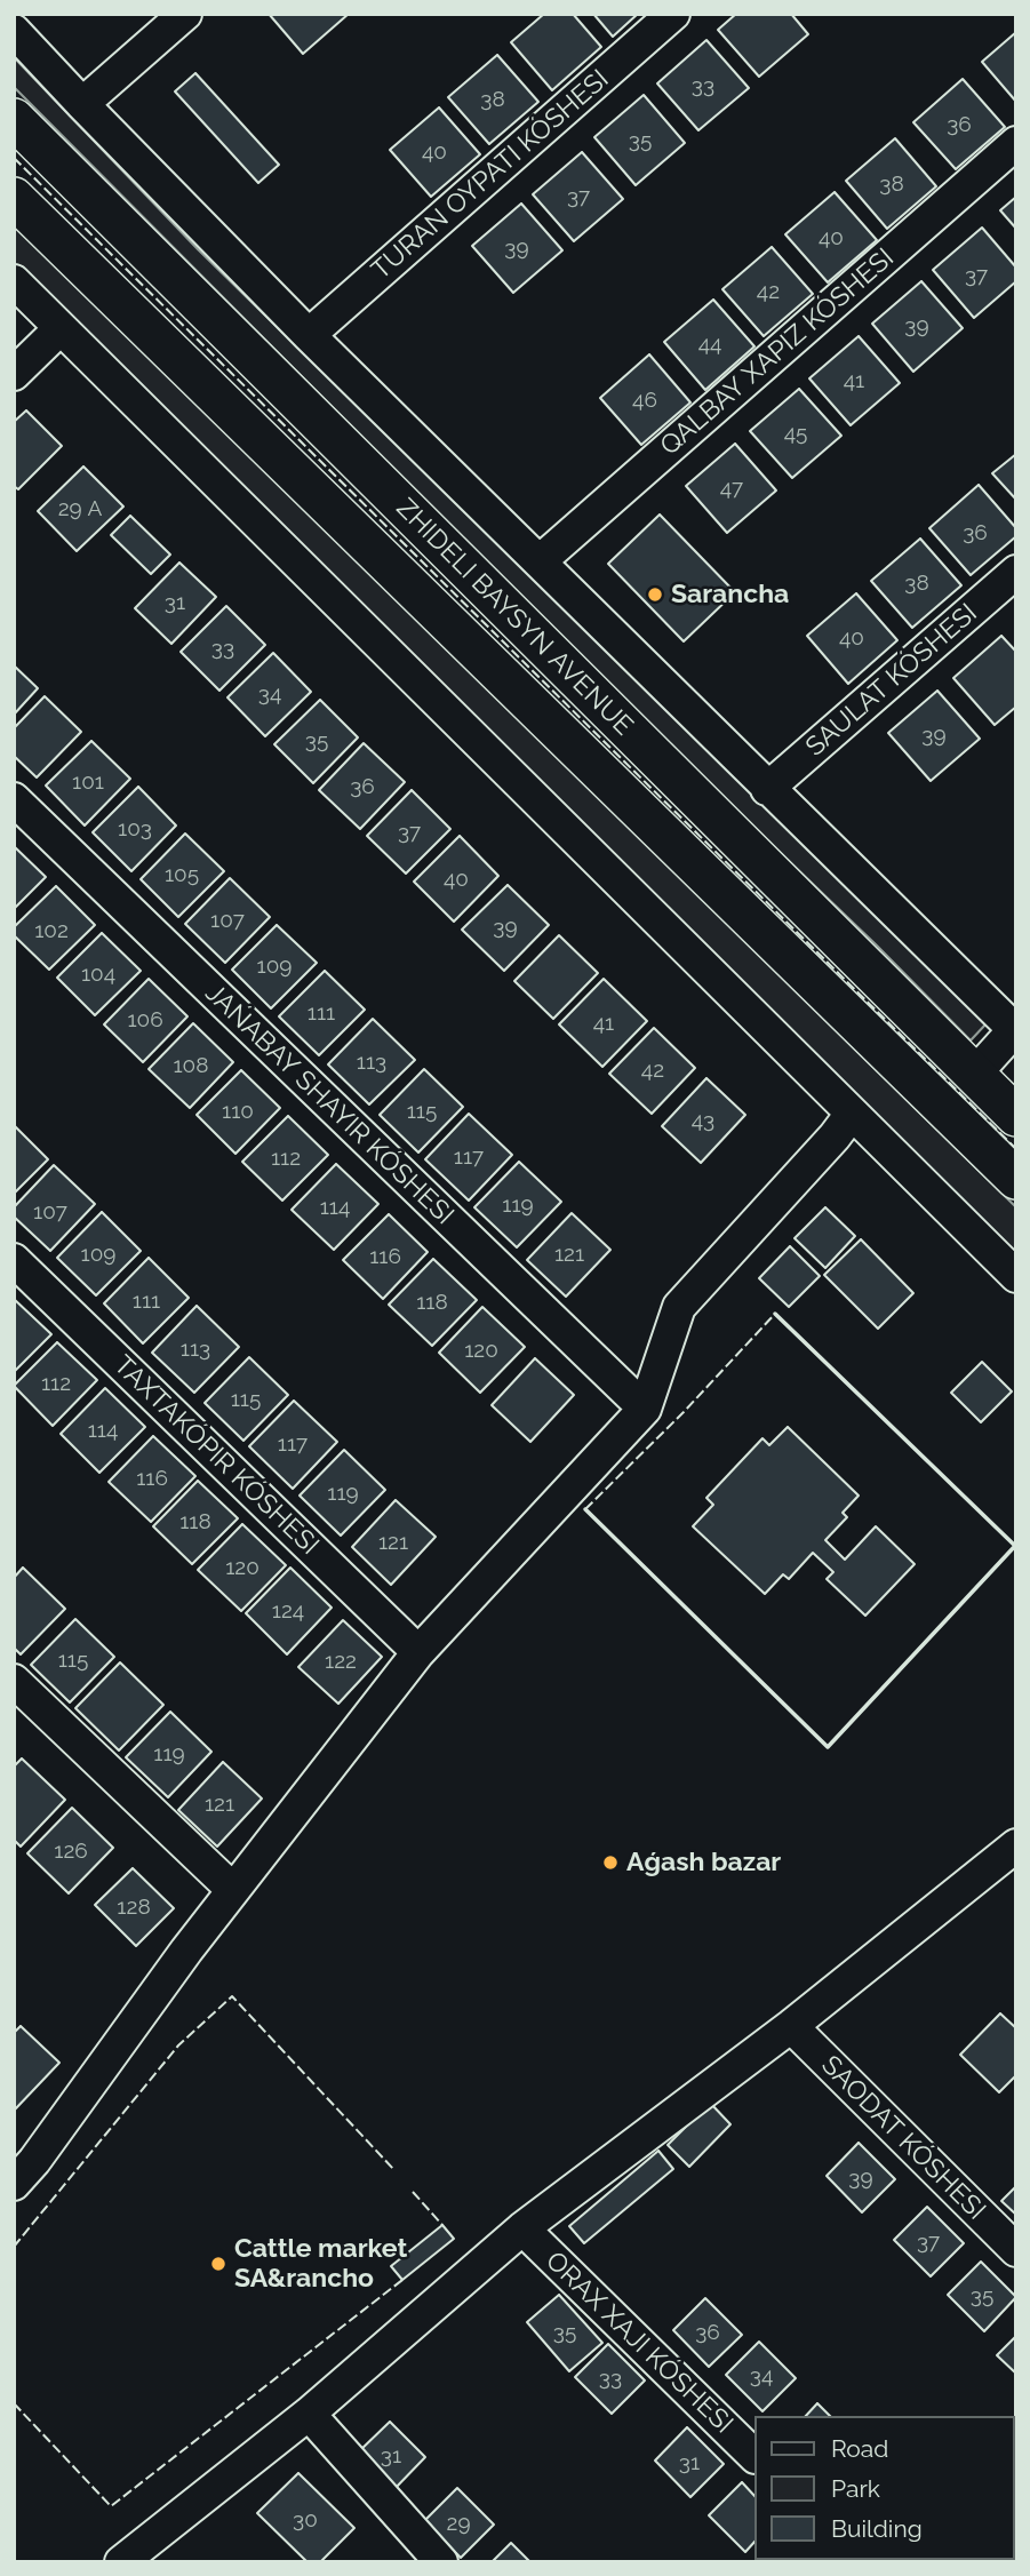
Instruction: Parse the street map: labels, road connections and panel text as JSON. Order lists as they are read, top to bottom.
{
  "streets": {
    "main road": ["ZHIDELI BAYSYN AVENUE"],
    "street": ["SAULAT KÓSHESI", "TAXTAKÓPIR KÓSHESI", "SAODAT KÓSHESI"]
  },
  "places": ["Sarancha", "Aǵash bazar", "Cattle market SA&rancho"],
  "house_numbers": [
    "33",
    "38",
    "36",
    "35",
    "40",
    "38",
    "37",
    "40",
    "39",
    "37",
    "42",
    "39",
    "44",
    "41",
    "46",
    "45",
    "47",
    "29 А",
    "36",
    "38",
    "31",
    "40",
    "33",
    "34",
    "39",
    "35",
    "101",
    "36",
    "103",
    "37",
    "105",
    "40",
    "107",
    "39",
    "102",
    "109",
    "104",
    "111",
    "106",
    "41",
    "113",
    "108",
    "42",
    "110",
    "115",
    "43",
    "117",
    "112",
    "119",
    "114",
    "107",
    "109",
    "121",
    "116",
    "111",
    "118",
    "113",
    "120",
    "112",
    "115",
    "114",
    "117",
    "116",
    "119",
    "118",
    "121",
    "120",
    "124",
    "115",
    "122",
    "119",
    "121",
    "126",
    "128",
    "39",
    "37",
    "35",
    "35",
    "36",
    "34",
    "33",
    "31",
    "31",
    "30",
    "29"
  ],
  "legend": ["Road", "Park", "Building"]
}
